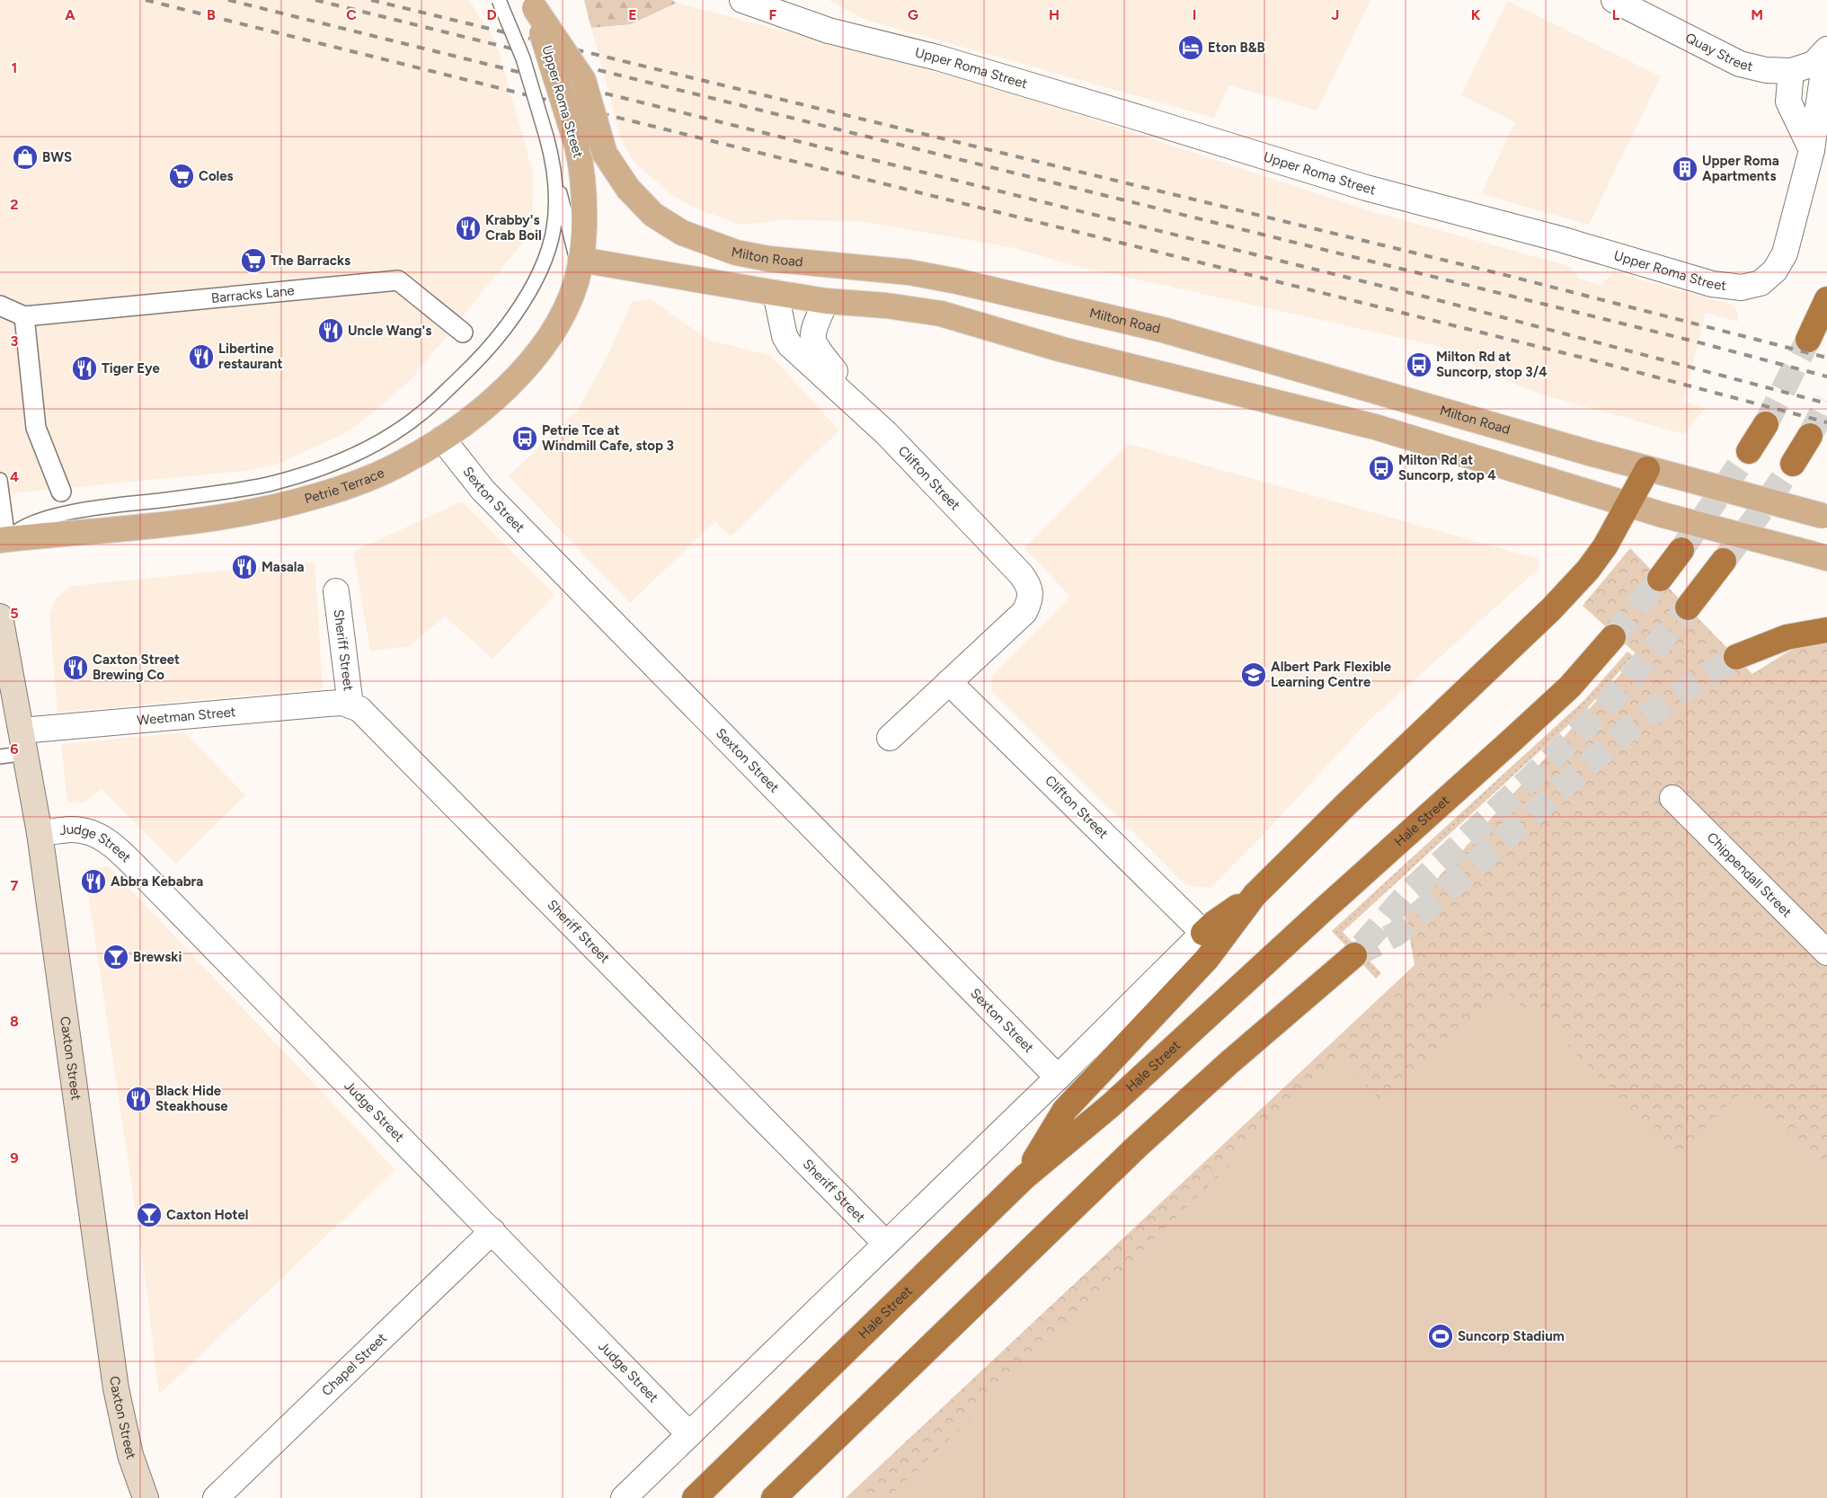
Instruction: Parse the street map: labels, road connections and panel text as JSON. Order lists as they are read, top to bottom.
{
  "streets": {
    "highway": ["Hale Street"],
    "main road": [
      "Upper Roma Street",
      "Milton Road",
      "Petrie Terrace",
      "Caxton Street"
    ],
    "street": [
      "Quay Street",
      "Barracks Lane",
      "Clifton Street",
      "Sexton Street",
      "Sheriff Street",
      "Weetman Street",
      "Judge Street",
      "Chippendall Street",
      "Chapel Street"
    ]
  },
  "crossings": [
    ["Upper Roma Street", "Milton Road"],
    ["Upper Roma Street", "Petrie Terrace"],
    ["Petrie Terrace", "Sexton Street"],
    ["Sheriff Street", "Weetman Street"],
    ["Weetman Street", "Caxton Street"],
    ["Judge Street", "Caxton Street"],
    ["Judge Street", "Chapel Street"]
  ],
  "places": {
    "hotel": ["Eton B&B"],
    "shop": ["BWS"],
    "building": ["Upper Roma Apartments"],
    "supermarket": ["Coles", "The Barracks"],
    "restaurant": [
      "Krabby's Crab Boil",
      "Uncle Wang's",
      "Libertine restaurant",
      "Tiger Eye",
      "Masala",
      "Caxton Street Brewing Co",
      "Abbra Kebabra",
      "Black Hide Steakhouse"
    ],
    "bus stop": ["Milton Rd at Suncorp, stop 3/4", "Petrie Tce at Windmill Cafe, stop 3", "Milton Rd at Suncorp, stop 4"],
    "school or university": ["Albert Park Flexible Learning Centre"],
    "bar": ["Brewski", "Caxton Hotel"],
    "sports": ["Suncorp Stadium"]
  },
  "grid": {
    "columns": [
      "A",
      "B",
      "C",
      "D",
      "E",
      "F",
      "G",
      "H",
      "I",
      "J",
      "K",
      "L",
      "M"
    ],
    "rows": [
      "1",
      "2",
      "3",
      "4",
      "5",
      "6",
      "7",
      "8",
      "9"
    ]
  }
}
